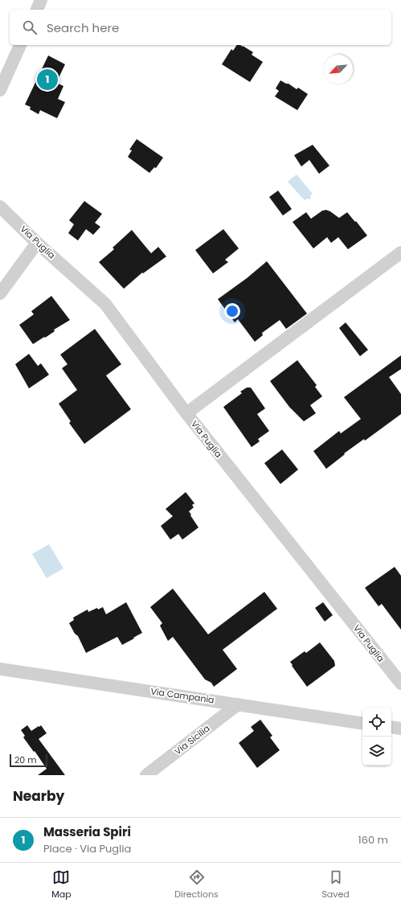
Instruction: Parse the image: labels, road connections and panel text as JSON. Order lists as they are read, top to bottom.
{
  "streets": {
    "street": ["Via Puglia", "Via Campania", "Via Sicilia"]
  },
  "crossings": [
    ["Via Campania", "Via Sicilia"]
  ],
  "scale_bar": "20 m",
  "north": "bottom left",
  "page": {
    "search": "Search here",
    "pins": "1",
    "scale": "20 m",
    "heading": "Nearby",
    "list": [
      {
        "mark": "1",
        "name": "Masseria Spiri",
        "note": "Place · Via Puglia",
        "value": "160 m"
      }
    ],
    "nav": ["Map", "Directions", "Saved"]
  }
}
